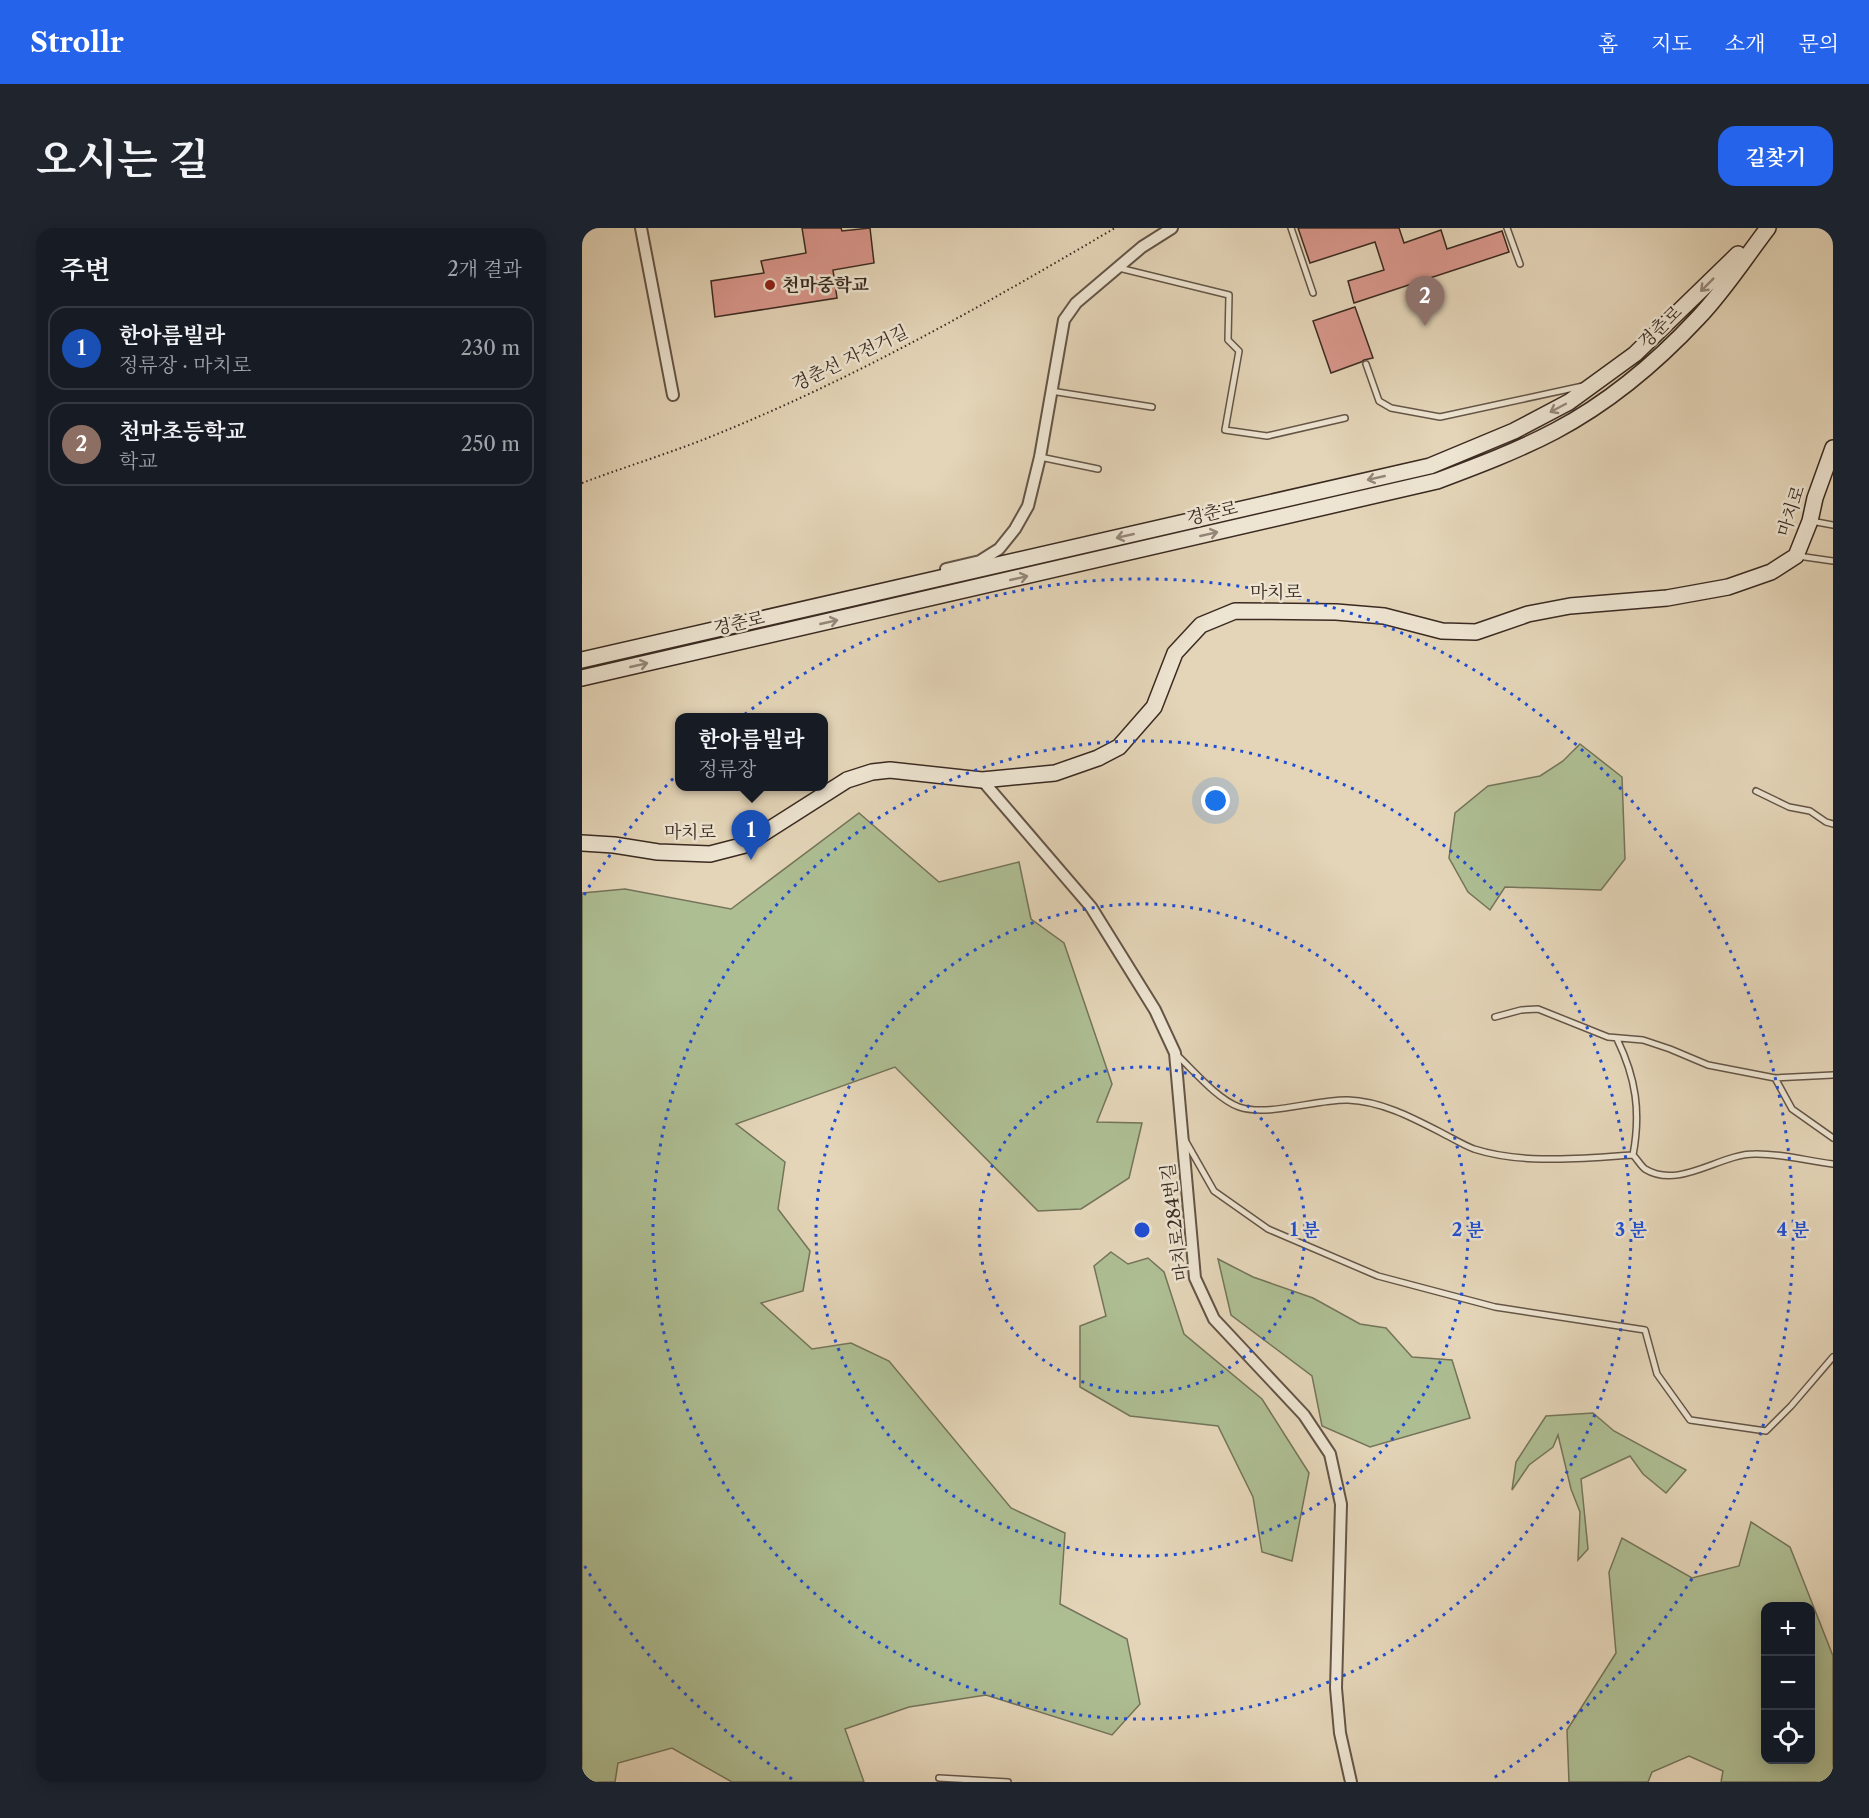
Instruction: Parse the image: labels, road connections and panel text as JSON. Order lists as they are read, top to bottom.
{
  "streets": {
    "street": ["경춘로", "마치로", "마치로284번길"],
    "path": ["경춘선 자전거길"]
  },
  "crossings": [
    ["마치로", "마치로284번길"]
  ],
  "places": ["천마중학교"],
  "page": {
    "header": "Strollr",
    "nav": [
      "홈",
      "지도",
      "소개",
      "문의"
    ],
    "title": "오시는 길",
    "buttons": "길찾기",
    "heading": ["주변", "2개 결과"],
    "pins": ["2", "1"],
    "list": [
      {
        "mark": "1",
        "name": "한아름빌라",
        "note": "정류장 · 마치로",
        "value": "230 m"
      },
      {
        "mark": "2",
        "name": "천마초등학교",
        "note": "학교",
        "value": "250 m"
      }
    ],
    "popup": ["한아름빌라", "정류장"],
    "map_buttons": ["+", "−"]
  },
  "rings": [
    "1 분",
    "2 분",
    "3 분",
    "4 분"
  ]
}
